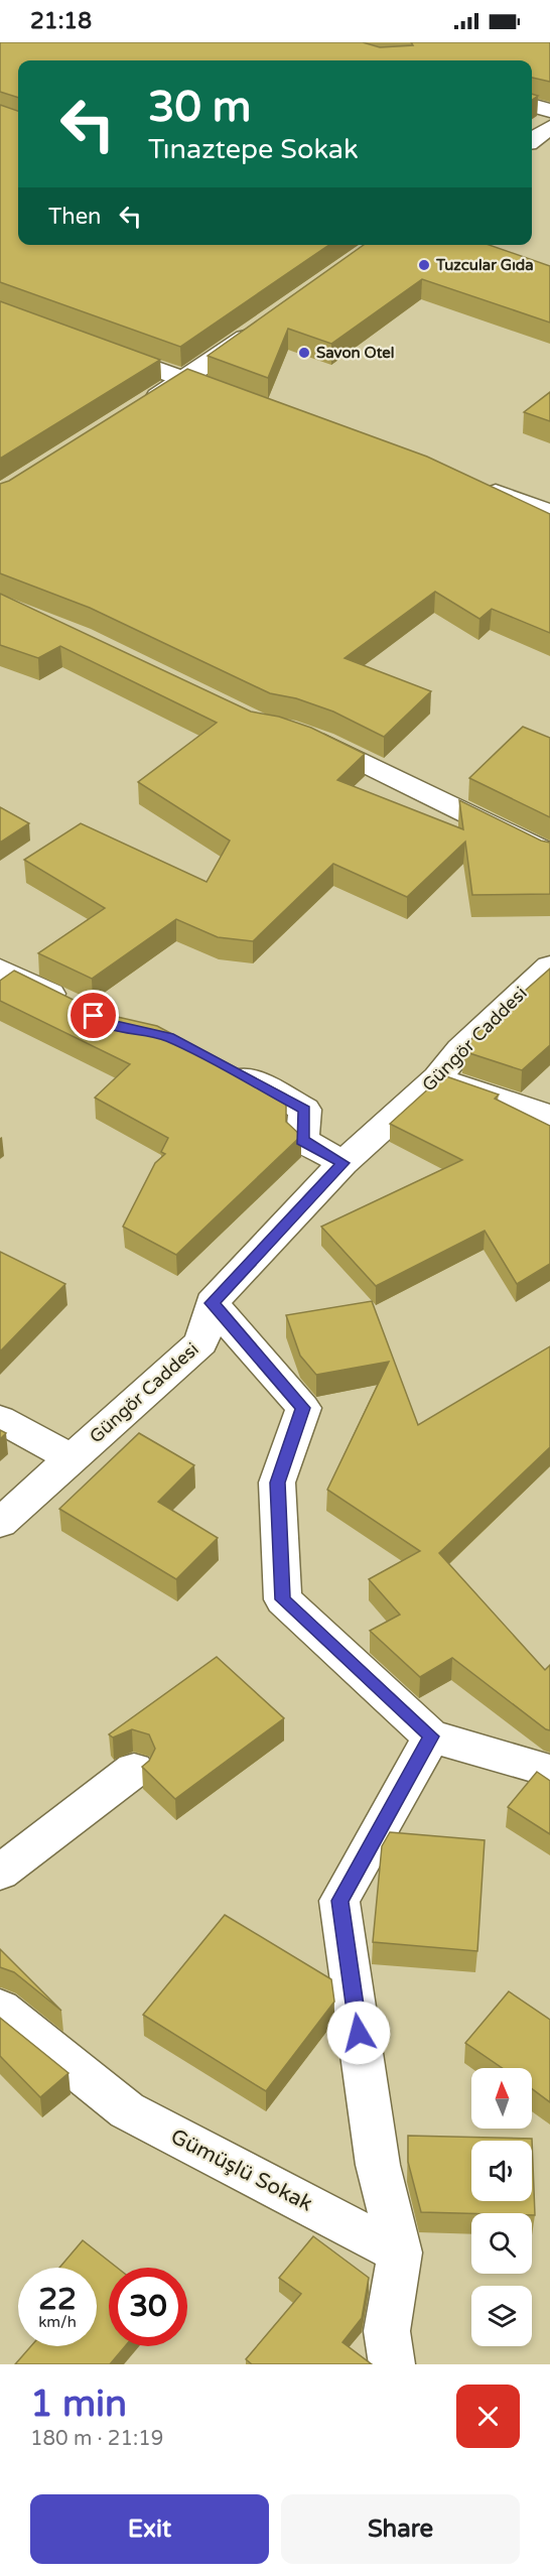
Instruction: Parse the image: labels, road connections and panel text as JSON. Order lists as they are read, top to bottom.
{
  "streets": {
    "street": ["Güngör Caddesi", "Gümüşlü Sokak"]
  },
  "places": ["Tuzcular Gıda", "Savon Otel"],
  "north": "top",
  "page": {
    "status": "21:18",
    "turn": ["30 m", "Tınaztepe Sokak"],
    "then": "Then",
    "speed": "22 km/h",
    "limit": "30",
    "heading": ["1 min", "180 m · 21:19"],
    "buttons": ["Exit", "Share"]
  }
}
